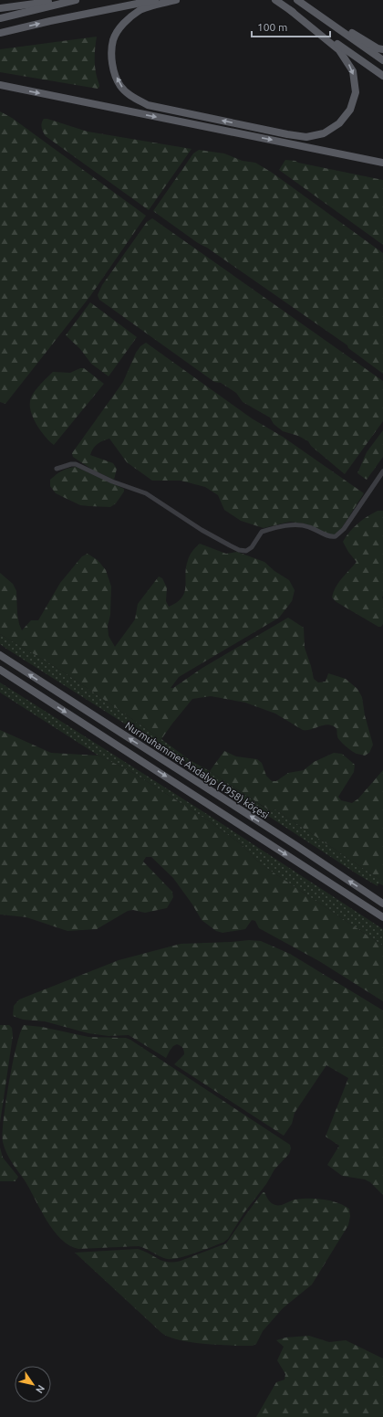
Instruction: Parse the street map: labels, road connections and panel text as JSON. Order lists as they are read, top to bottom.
{
  "streets": {
    "main road": ["Nurmuhammet Andalyp (1958) köçesi"]
  },
  "scale_bar": "100 m",
  "north": "bottom right"
}
